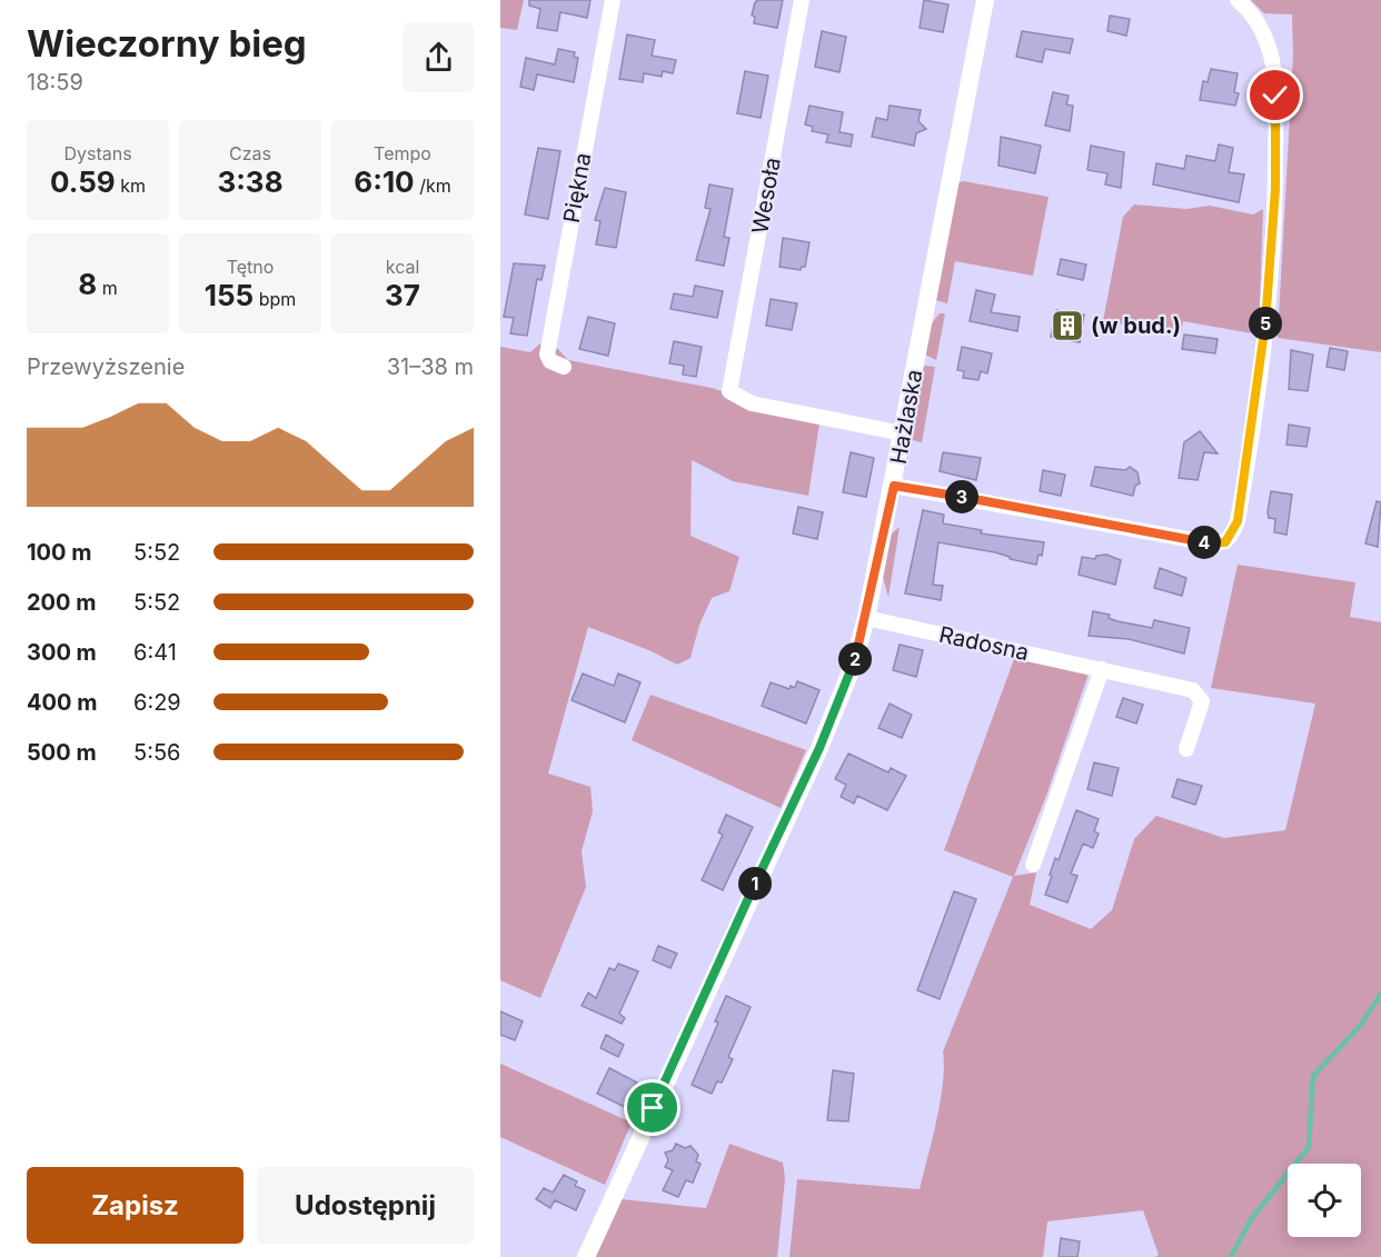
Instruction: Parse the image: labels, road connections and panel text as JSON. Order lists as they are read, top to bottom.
{
  "streets": {
    "street": [
      "Piękna",
      "Wesoła",
      "Hażlaska",
      "Radosna"
    ]
  },
  "crossings": [
    ["Wesoła", "Hażlaska"],
    ["Hażlaska", "Radosna"]
  ],
  "places": {
    "building": ["(w bud.)"]
  },
  "page": {
    "heading": ["Wieczorny bieg", "18:59"],
    "stats": [
      ["Dystans", "0.59 km"],
      ["Czas", "3:38"],
      ["Tempo", "6:10 /km"],
      ["8 m"],
      ["Tętno", "155 bpm"],
      ["kcal", "37"]
    ],
    "pins": [
      "5",
      "3",
      "4",
      "2",
      "1"
    ],
    "chart": ["Przewyższenie", "31–38 m"],
    "list": [
      {
        "name": "100 m",
        "note": "5:52"
      },
      {
        "name": "200 m",
        "note": "5:52"
      },
      {
        "name": "300 m",
        "note": "6:41"
      },
      {
        "name": "400 m",
        "note": "6:29"
      },
      {
        "name": "500 m",
        "note": "5:56"
      }
    ],
    "buttons": ["Zapisz", "Udostępnij"]
  }
}
